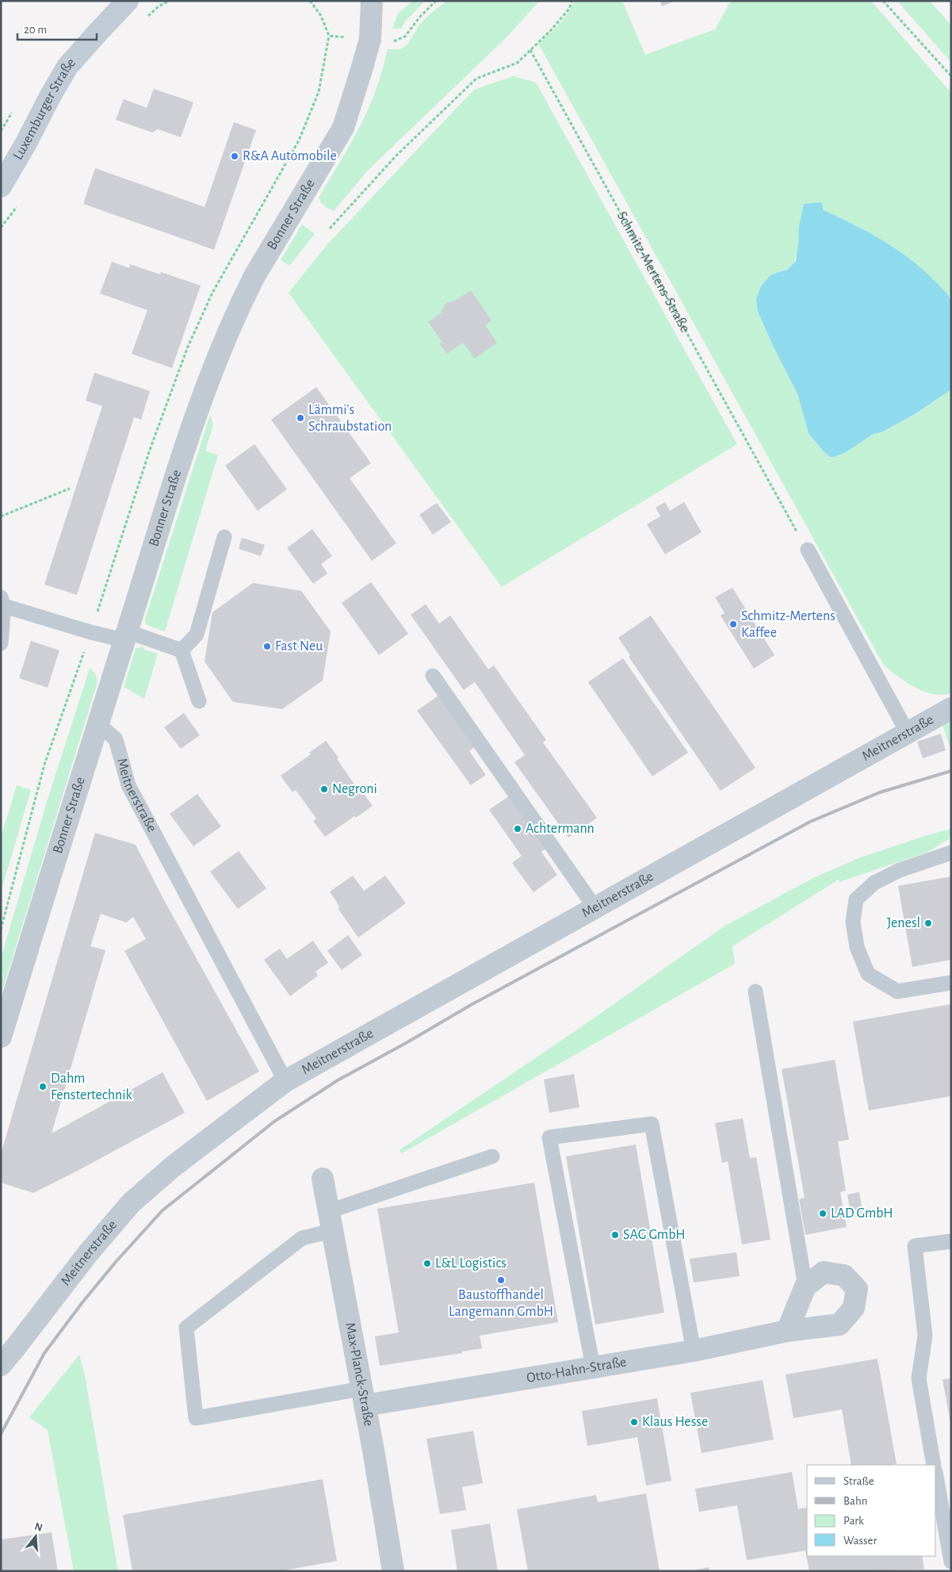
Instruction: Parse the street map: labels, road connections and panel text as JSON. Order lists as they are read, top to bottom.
{
  "streets": {
    "main road": ["Luxemburger Straße"],
    "street": [
      "Bonner Straße",
      "Meitnerstraße",
      "Otto-Hahn-Straße",
      "Max-Planck-Straße"
    ],
    "path": ["Schmitz-Mertens-Straße"]
  },
  "crossings": [
    ["Bonner Straße", "Meitnerstraße"],
    ["Otto-Hahn-Straße", "Max-Planck-Straße"]
  ],
  "places": [
    "R&A Automobile",
    "Lämmi's Schraubstation",
    "Schmitz-Mertens Kaffee",
    "Fast Neu",
    "Negroni",
    "Achtermann",
    "Jenesl",
    "Dahm Fenstertechnik",
    "LAD GmbH",
    "SAG GmbH",
    "L&L Logistics",
    "Baustoffhandel Langemann GmbH",
    "Klaus Hesse"
  ],
  "legend": [
    "Straße",
    "Bahn",
    "Park",
    "Wasser"
  ],
  "scale_bar": "20 m",
  "north": "top"
}
